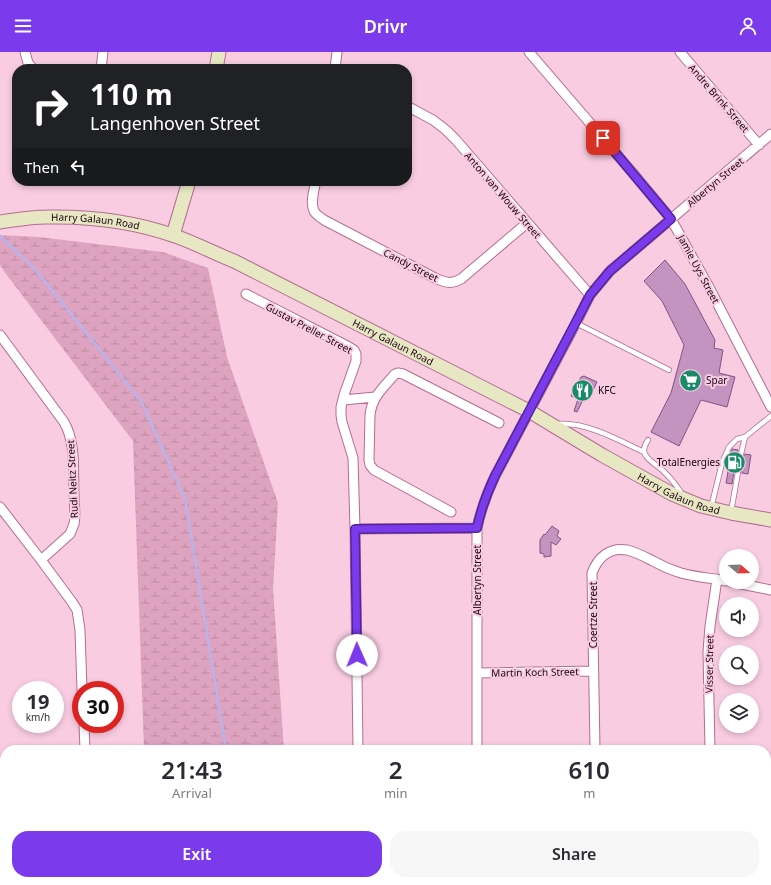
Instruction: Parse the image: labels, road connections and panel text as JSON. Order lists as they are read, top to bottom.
{
  "streets": {
    "main road": ["Harry Galaun Road"],
    "street": [
      "Andre Brink Street",
      "Albertyn Street",
      "Anton van Wouw Street",
      "Candy Street",
      "Jamie Uys Street",
      "Gustav Preller Street",
      "Rudi Neitz Street",
      "Coertze Street",
      "Visser Street",
      "Martin Koch Street"
    ]
  },
  "crossings": [
    ["Andre Brink Street", "Albertyn Street"],
    ["Albertyn Street", "Anton van Wouw Street"],
    ["Albertyn Street", "Harry Galaun Road"],
    ["Albertyn Street", "Jamie Uys Street"],
    ["Albertyn Street", "Martin Koch Street"],
    ["Anton van Wouw Street", "Candy Street"],
    ["Coertze Street", "Visser Street"],
    ["Coertze Street", "Martin Koch Street"]
  ],
  "places": {
    "supermarket": ["Spar"],
    "restaurant": ["KFC"],
    "fuel station": ["TotalEnergies"]
  },
  "north": "right",
  "page": {
    "header": "Drivr",
    "turn": ["110 m", "Langenhoven Street"],
    "then": "Then",
    "speed": "19 km/h",
    "limit": "30",
    "eta": [
      "21:43",
      "Arrival",
      "2",
      "min",
      "610",
      "m"
    ],
    "buttons": ["Exit", "Share"]
  }
}
